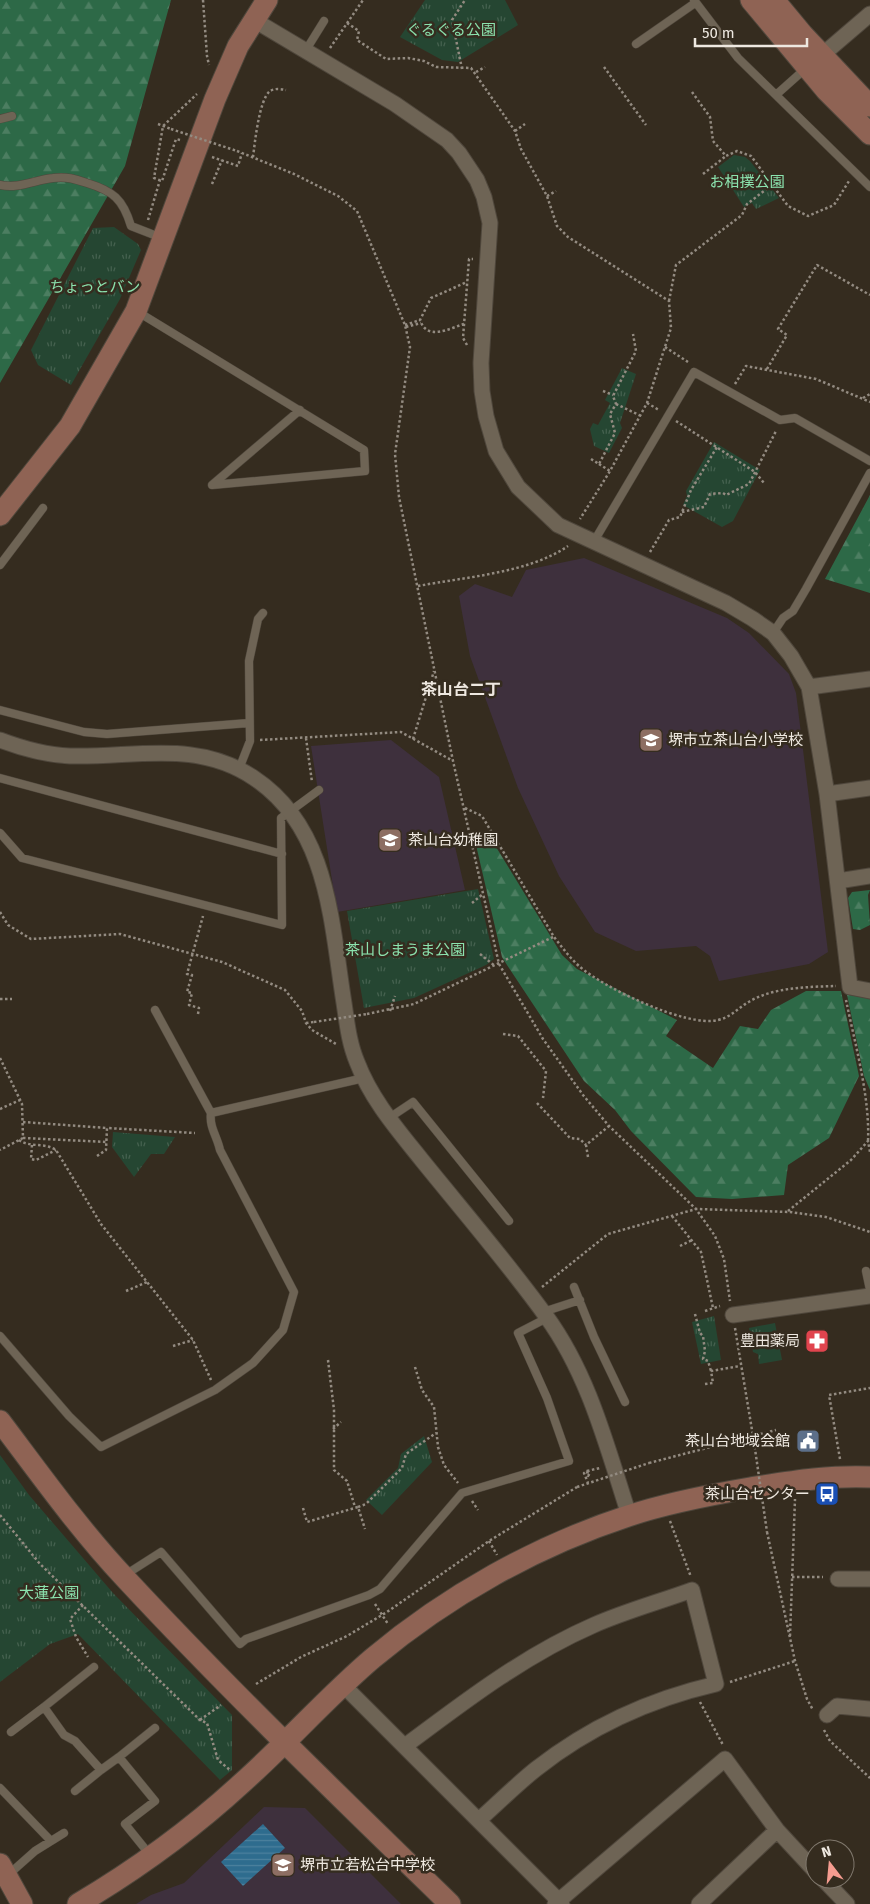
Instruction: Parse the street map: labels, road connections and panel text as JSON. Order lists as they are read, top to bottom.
{
  "districts": ["茶山台二丁"],
  "parks": [
    "ぐるぐる公園",
    "お相撲公園",
    "ちょっとバン",
    "茶山しまうま公園",
    "大蓮公園"
  ],
  "places": {
    "school or university": ["堺市立茶山台小学校", "茶山台幼稚園", "堺市立若松台中学校"],
    "pharmacy": ["豊田薬局"],
    "public building": ["茶山台地域会館"],
    "bus stop": ["茶山台センター"]
  },
  "scale_bar": "50 m",
  "north": "top"
}
